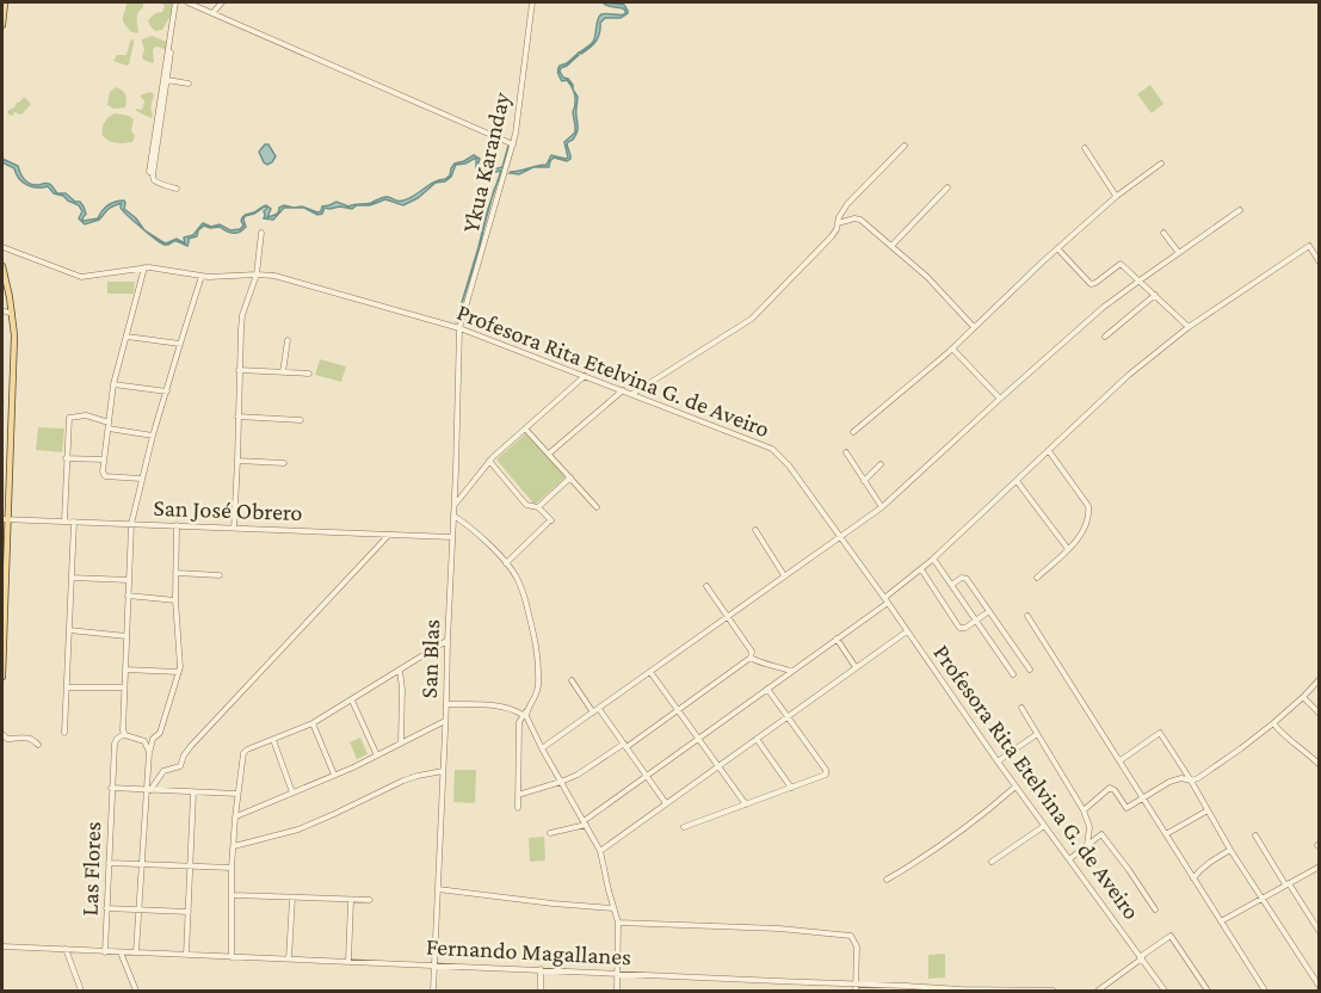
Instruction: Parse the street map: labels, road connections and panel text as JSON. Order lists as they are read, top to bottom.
{
  "streets": {
    "street": [
      "Ykua Karanday",
      "Profesora Rita Etelvina G. de Aveiro",
      "San José Obrero",
      "San Blas",
      "Las Flores",
      "Fernando Magallanes"
    ]
  },
  "crossings": [
    ["Ykua Karanday", "Profesora Rita Etelvina G. de Aveiro"],
    ["Ykua Karanday", "San Blas"],
    ["Profesora Rita Etelvina G. de Aveiro", "San Blas"],
    ["Profesora Rita Etelvina G. de Aveiro", "Las Flores"],
    ["San José Obrero", "San Blas"],
    ["San José Obrero", "Las Flores"],
    ["San Blas", "Fernando Magallanes"],
    ["Las Flores", "Fernando Magallanes"]
  ]
}
